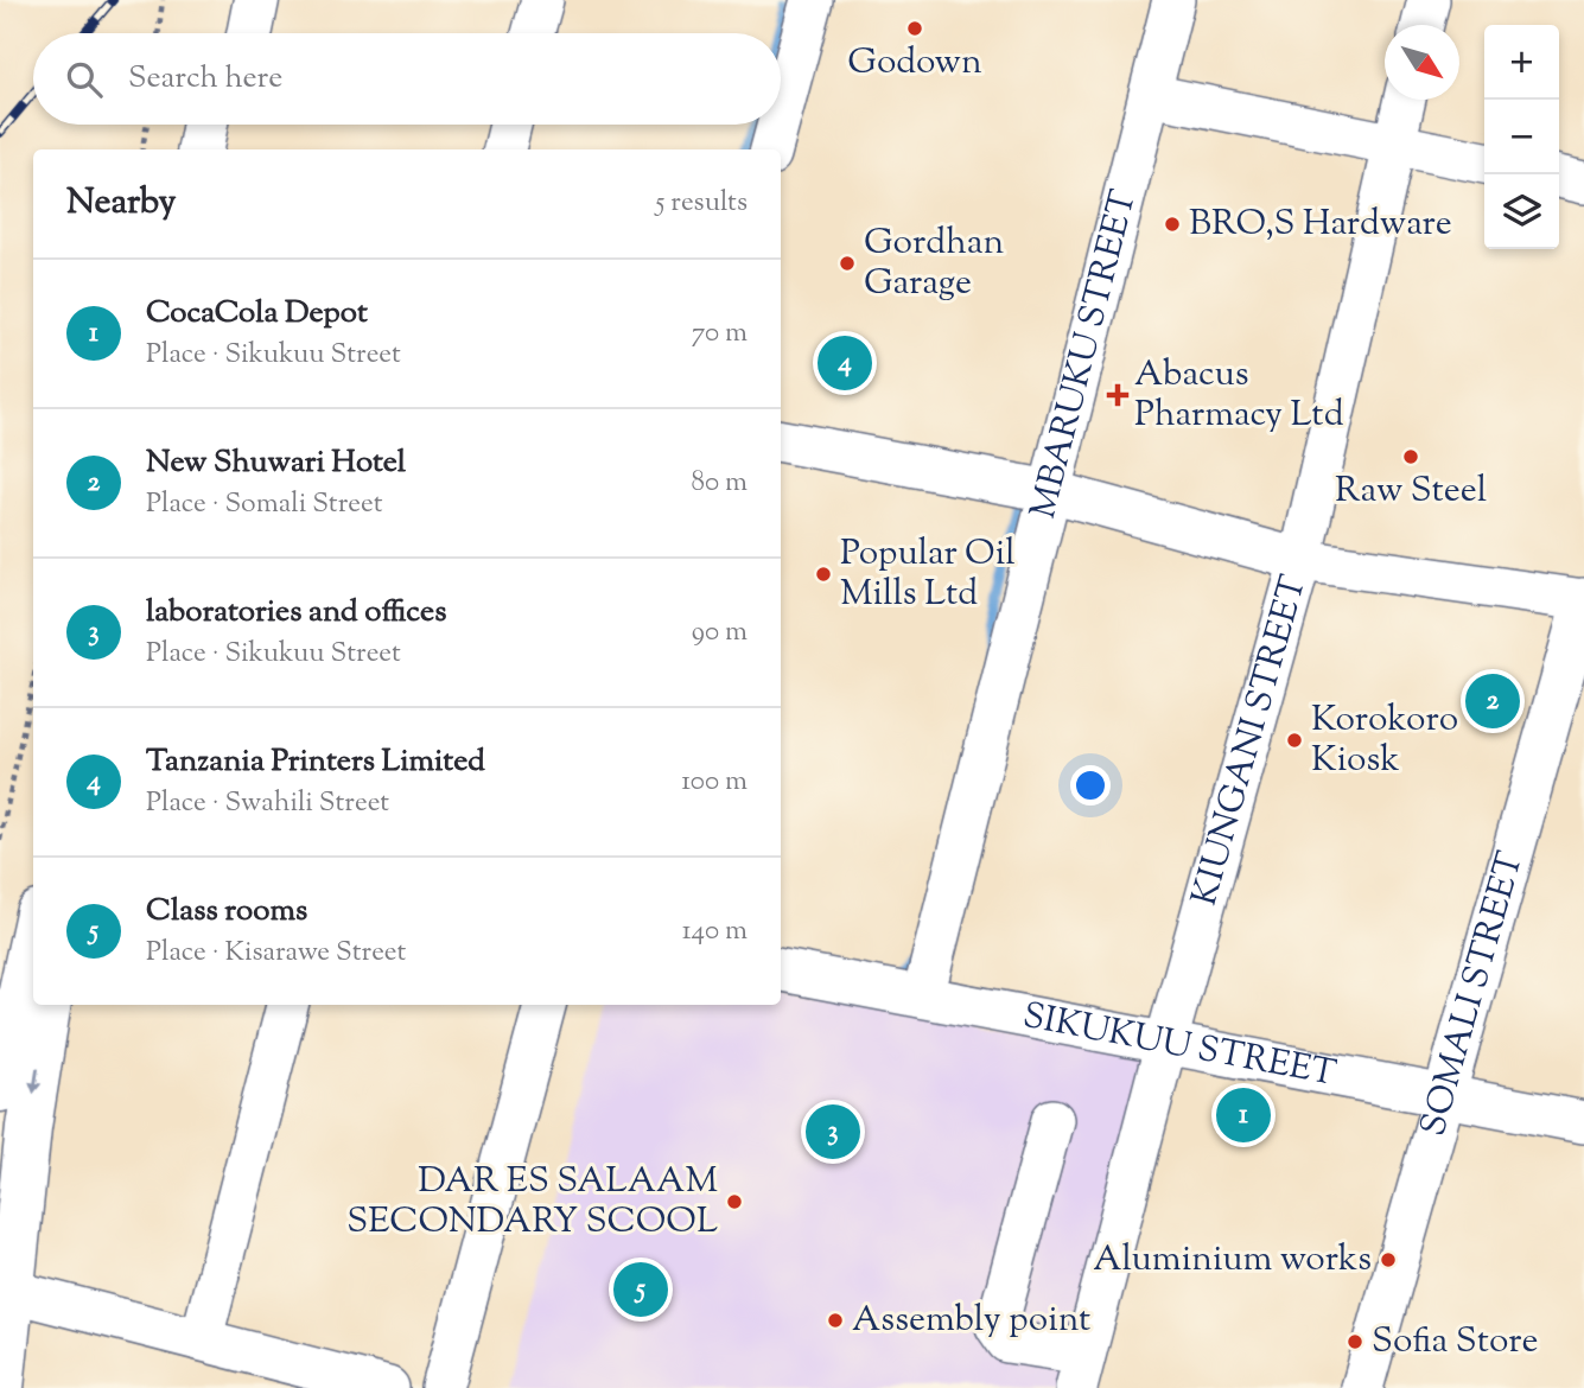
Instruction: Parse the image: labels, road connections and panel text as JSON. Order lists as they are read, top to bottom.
{
  "streets": {
    "street": [
      "MBARUKU STREET",
      "KIUNGANI STREET",
      "SOMALI STREET",
      "SIKUKUU STREET"
    ]
  },
  "crossings": [
    ["MBARUKU STREET", "SIKUKUU STREET"],
    ["KIUNGANI STREET", "SIKUKUU STREET"],
    ["SOMALI STREET", "SIKUKUU STREET"]
  ],
  "places": {
    "other": [
      "Godown",
      "BRO,S Hardware",
      "Gordhan Garage",
      "Raw Steel",
      "Popular Oil Mills Ltd",
      "Korokoro Kiosk",
      "DAR ES SALAAM SECONDARY SCOOL",
      "Aluminium works",
      "Assembly point",
      "Sofia Store"
    ],
    "health": ["Abacus Pharmacy Ltd"]
  },
  "north": "bottom right",
  "page": {
    "map_buttons": ["+", "−"],
    "search": "Search here",
    "heading": ["Nearby", "5 results"],
    "list": [
      {
        "mark": "1",
        "name": "CocaCola Depot",
        "note": "Place · Sikukuu Street",
        "value": "70 m"
      },
      {
        "mark": "2",
        "name": "New Shuwari Hotel",
        "note": "Place · Somali Street",
        "value": "80 m"
      },
      {
        "mark": "3",
        "name": "laboratories and offices",
        "note": "Place · Sikukuu Street",
        "value": "90 m"
      },
      {
        "mark": "4",
        "name": "Tanzania Printers Limited",
        "note": "Place · Swahili Street",
        "value": "100 m"
      },
      {
        "mark": "5",
        "name": "Class rooms",
        "note": "Place · Kisarawe Street",
        "value": "140 m"
      }
    ],
    "pins": [
      "4",
      "2",
      "1",
      "3",
      "5"
    ]
  }
}
